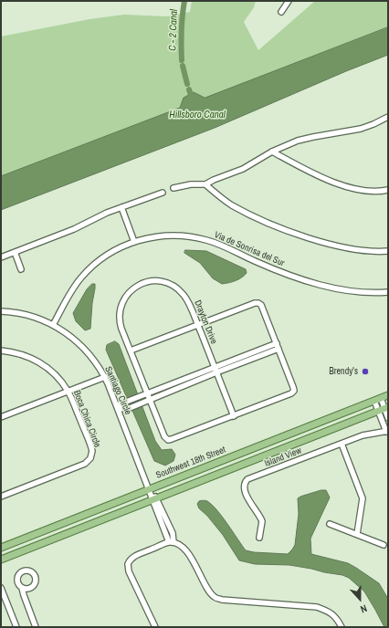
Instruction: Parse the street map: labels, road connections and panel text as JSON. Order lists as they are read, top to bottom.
{
  "streets": {
    "main road": ["Southwest 18th Street"],
    "street": [
      "Via de Sonrisa del Sur",
      "Drayton Drive",
      "Santiago Circle",
      "Boca Chica Circle",
      "Island View"
    ]
  },
  "crossings": [
    ["Via de Sonrisa del Sur", "Santiago Circle"],
    ["Santiago Circle", "Southwest 18th Street"]
  ],
  "water": ["C - 2 Canal", "Hillsboro Canal"],
  "places": ["Brendy's"],
  "north": "bottom"
}
